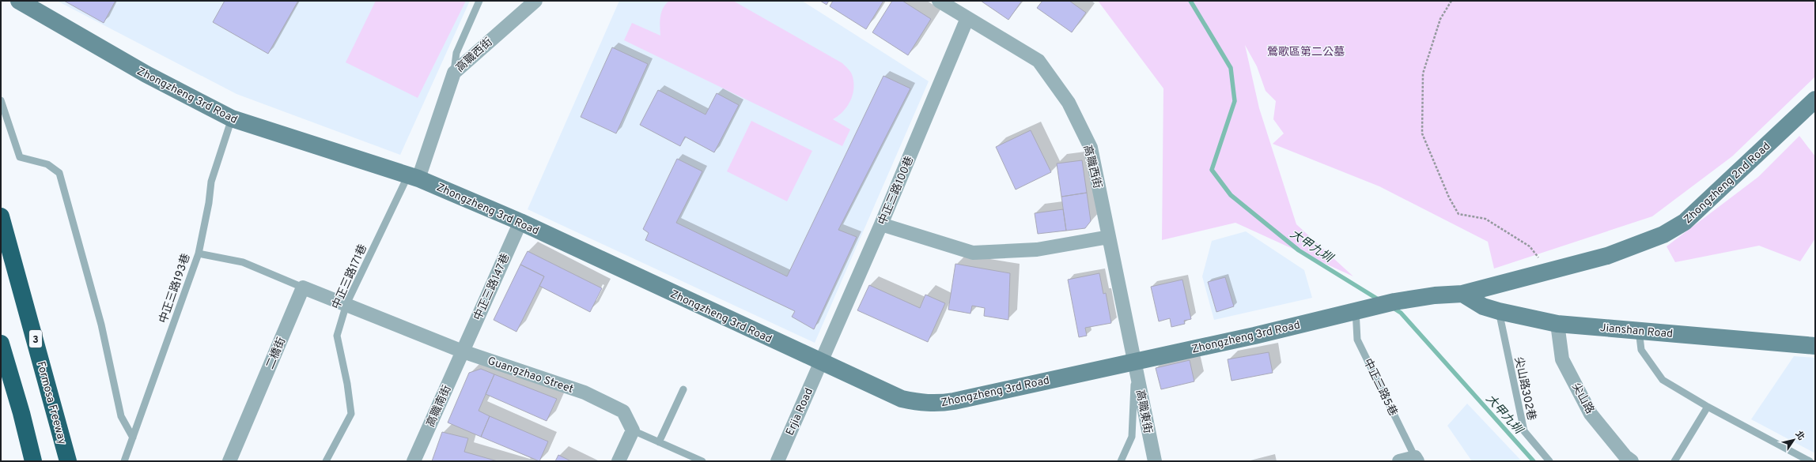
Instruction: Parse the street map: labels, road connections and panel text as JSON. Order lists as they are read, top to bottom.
{
  "streets": {
    "highway": ["3", "Formosa Freeway"],
    "street": [
      "高職西街",
      "Zhongzheng 3rd Road",
      "Zhongzheng 2nd Road",
      "中正三路100巷",
      "中正三路147巷",
      "Jianshan Road",
      "二橋街",
      "Guangzhao Street",
      "尖山路",
      "高職南街",
      "Erjia Road",
      "高職東街"
    ],
    "lane": [
      "中正三路171巷",
      "中正三路193巷",
      "中正三路5巷",
      "尖山路302巷"
    ]
  },
  "crossings": [
    ["高職西街", "Zhongzheng 3rd Road"],
    ["高職西街", "中正三路100巷"],
    ["高職西街", "中正三路171巷"],
    ["高職西街", "高職東街"],
    ["Zhongzheng 3rd Road", "Zhongzheng 2nd Road"],
    ["Zhongzheng 3rd Road", "中正三路100巷"],
    ["Zhongzheng 3rd Road", "中正三路171巷"],
    ["Zhongzheng 3rd Road", "中正三路147巷"],
    ["Zhongzheng 3rd Road", "中正三路193巷"],
    ["Zhongzheng 3rd Road", "Jianshan Road"],
    ["Zhongzheng 3rd Road", "中正三路5巷"],
    ["Zhongzheng 3rd Road", "Erjia Road"],
    ["Zhongzheng 3rd Road", "高職東街"],
    ["Zhongzheng 2nd Road", "Jianshan Road"],
    ["中正三路100巷", "Erjia Road"],
    ["中正三路171巷", "Guangzhao Street"],
    ["中正三路147巷", "Guangzhao Street"],
    ["中正三路147巷", "高職南街"],
    ["Jianshan Road", "尖山路302巷"],
    ["Jianshan Road", "尖山路"],
    ["Guangzhao Street", "高職南街"]
  ],
  "water": ["大甲九圳"],
  "parks": ["鶯歌區第二公墓"],
  "north": "top right"
}
